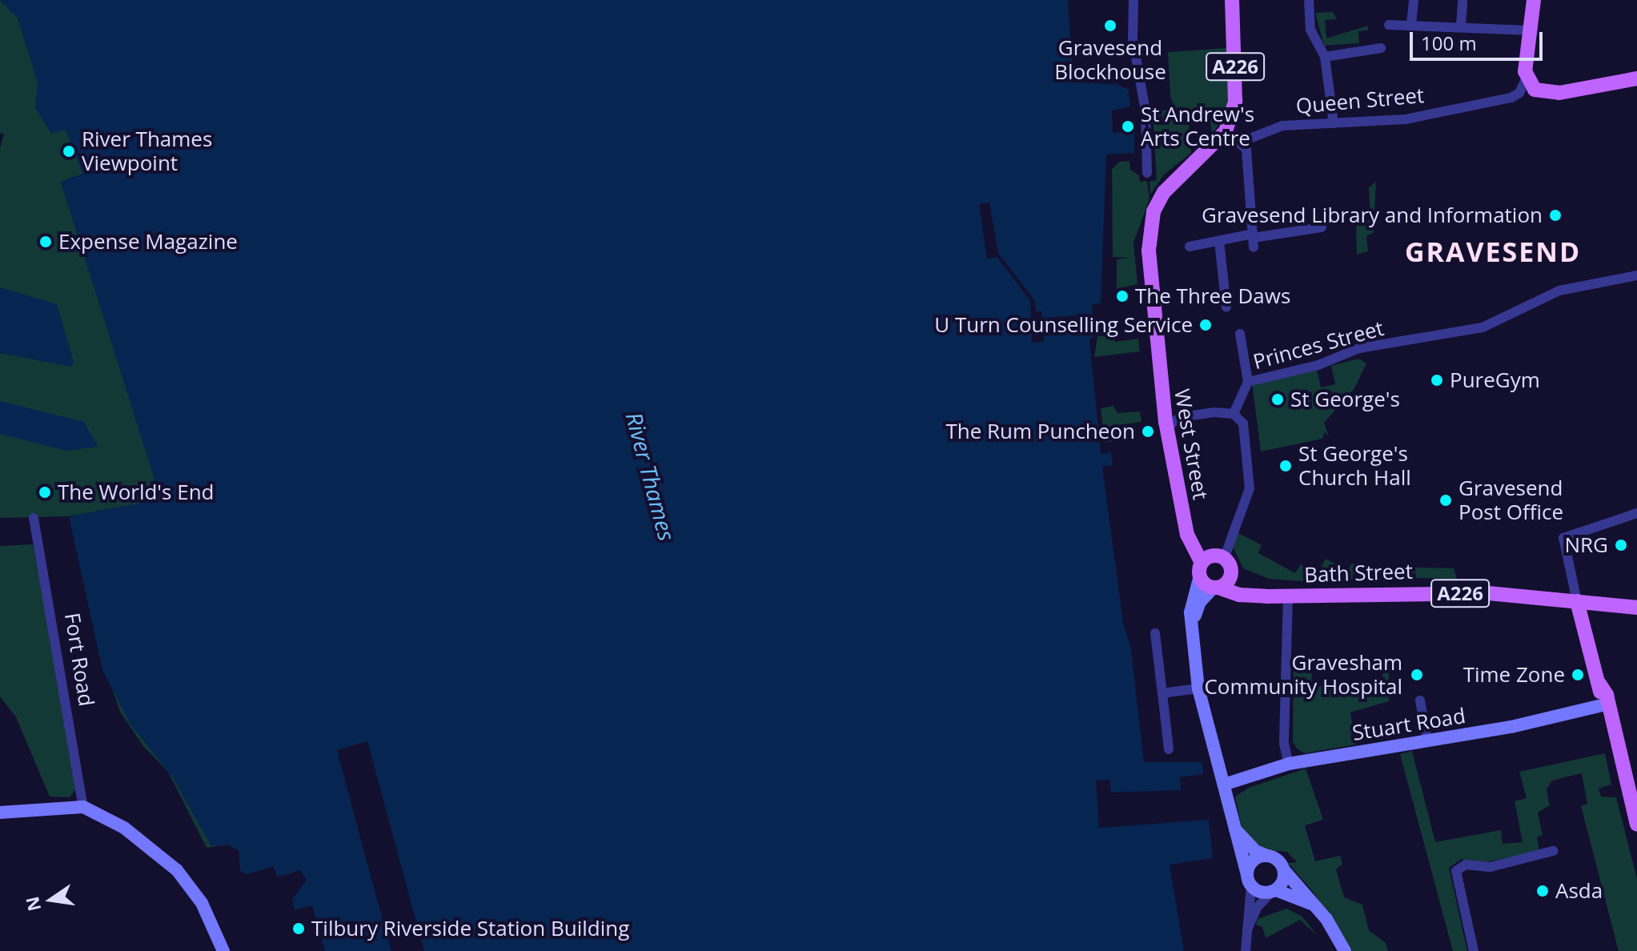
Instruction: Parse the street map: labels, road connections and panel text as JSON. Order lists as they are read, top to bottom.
{
  "streets": {
    "main road": ["A226", "West Street", "Bath Street"],
    "street": [
      "Queen Street",
      "Princes Street",
      "Fort Road",
      "Stuart Road"
    ]
  },
  "crossings": [
    ["A226", "West Street"],
    ["A226", "Bath Street"]
  ],
  "districts": ["GRAVESEND"],
  "water": ["River Thames"],
  "places": [
    "Gravesend Blockhouse",
    "St Andrew's Arts Centre",
    "River Thames Viewpoint",
    "Gravesend Library and Information",
    "Expense Magazine",
    "The Three Daws",
    "U Turn Counselling Service",
    "PureGym",
    "St George's",
    "The Rum Puncheon",
    "St George's Church Hall",
    "The World's End",
    "Gravesend Post Office",
    "NRG",
    "Gravesham Community Hospital",
    "Time Zone",
    "Asda",
    "Tilbury Riverside Station Building"
  ],
  "scale_bar": "100 m",
  "north": "left"
}
